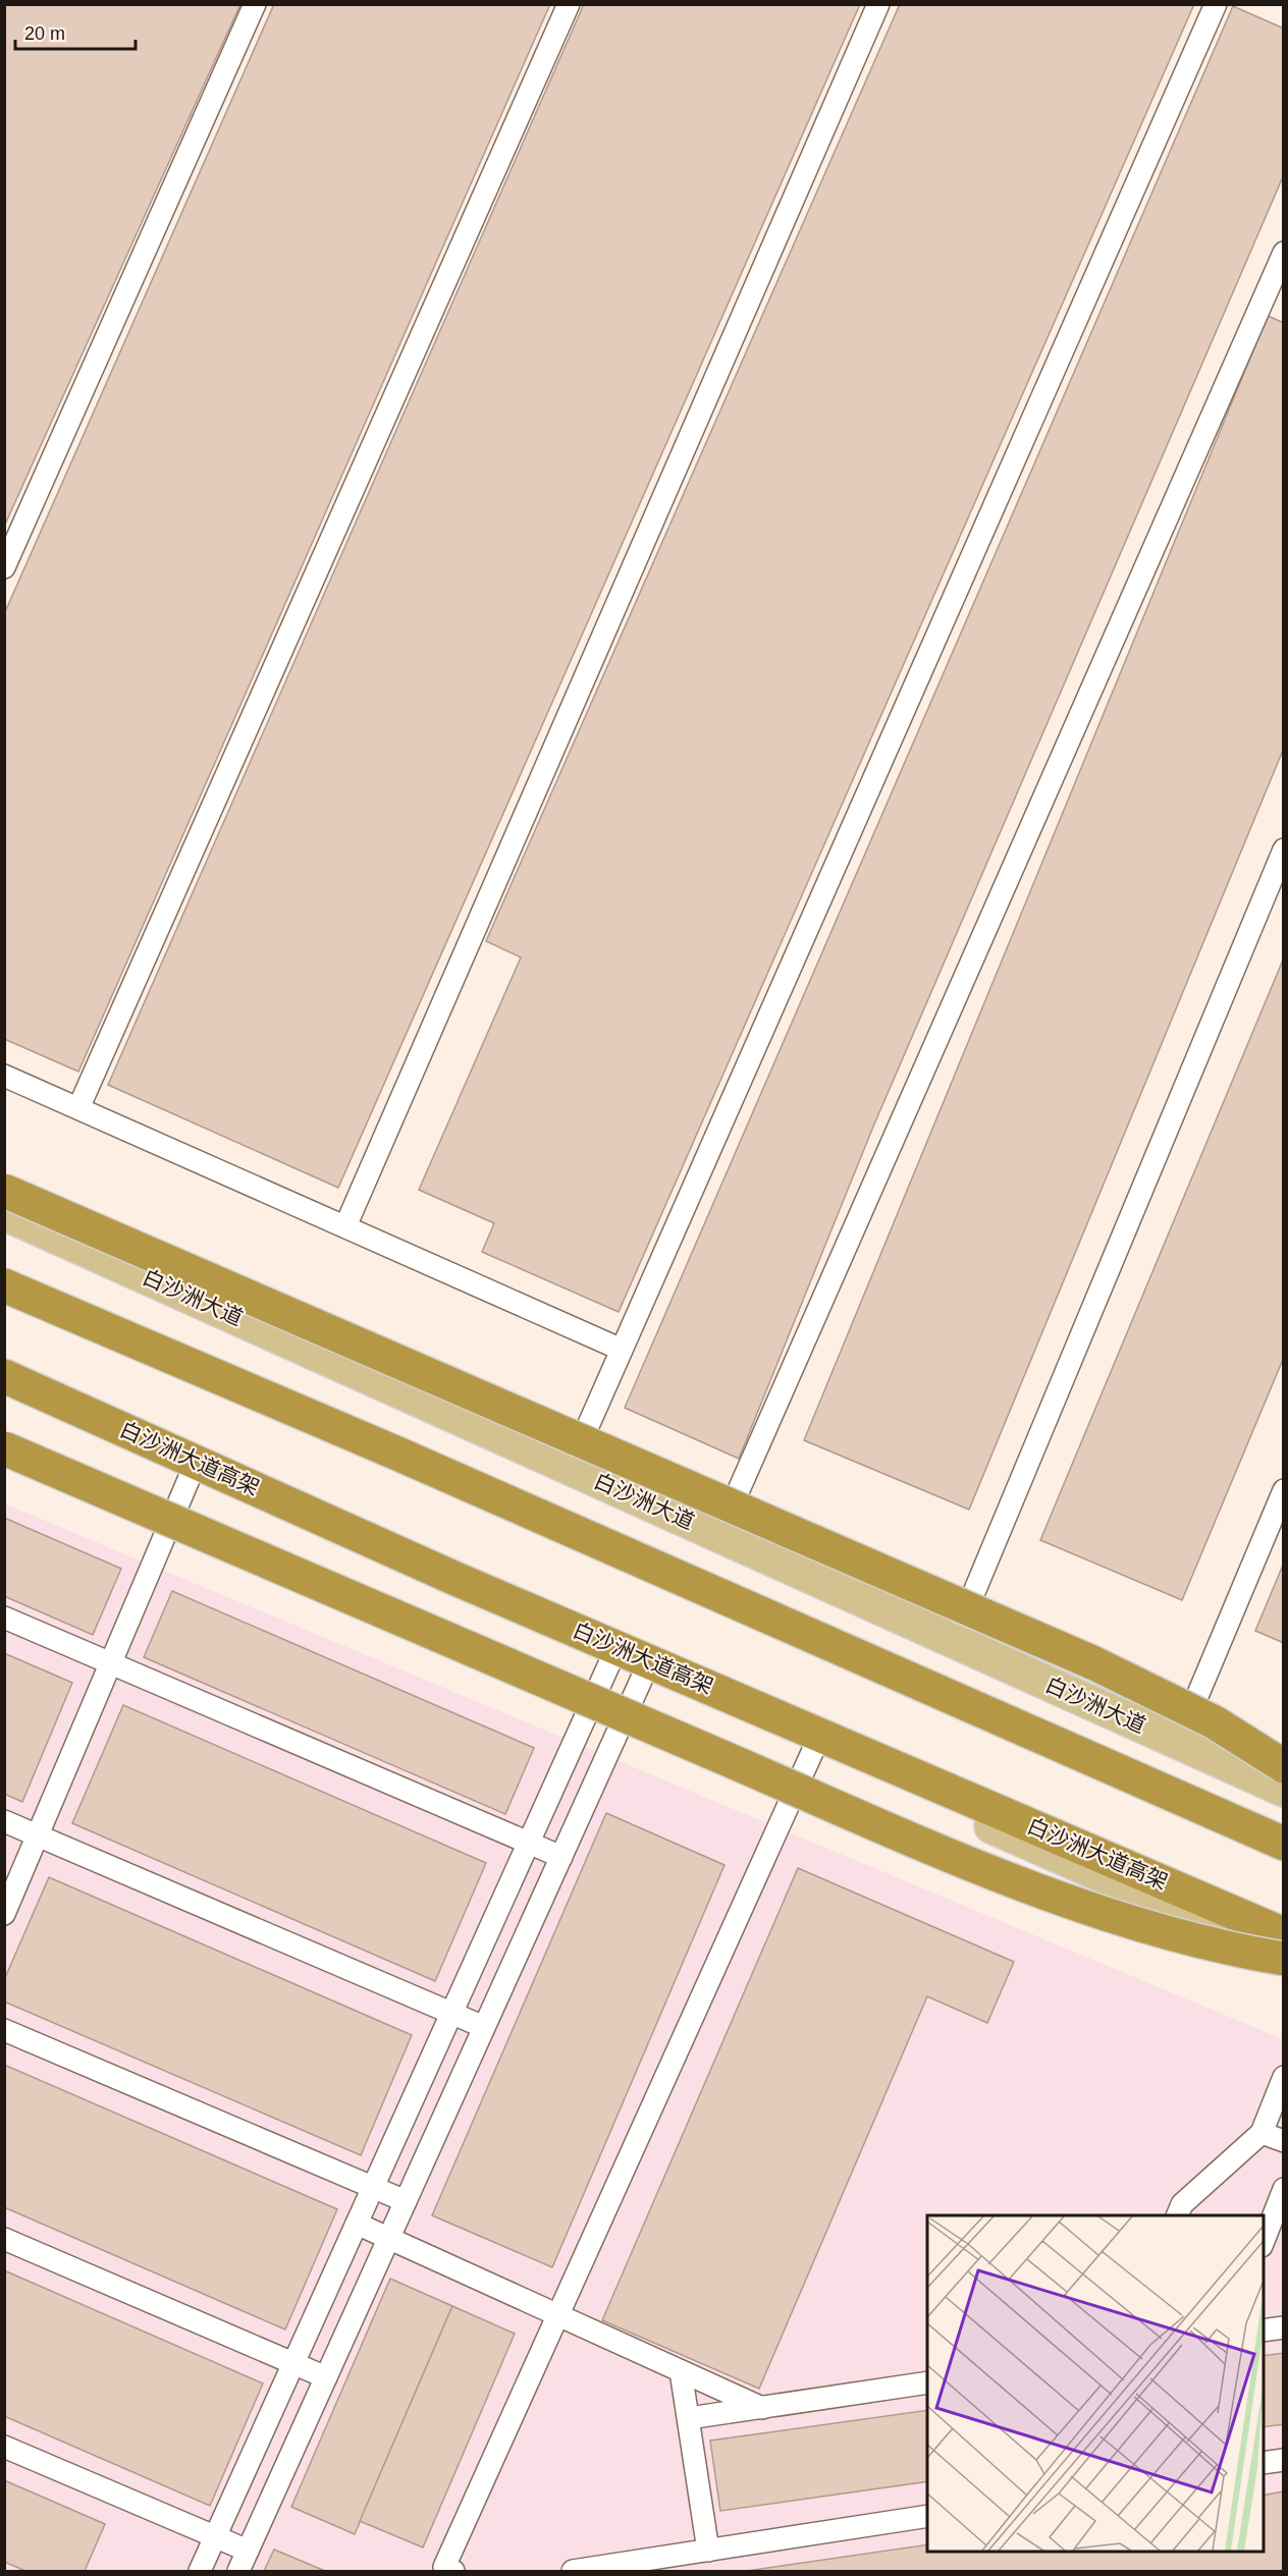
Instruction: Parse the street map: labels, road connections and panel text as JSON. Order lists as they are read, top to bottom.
{
  "streets": {
    "highway": ["白沙洲大道高架"],
    "main road": ["白沙洲大道"]
  },
  "scale_bar": "20 m"
}
